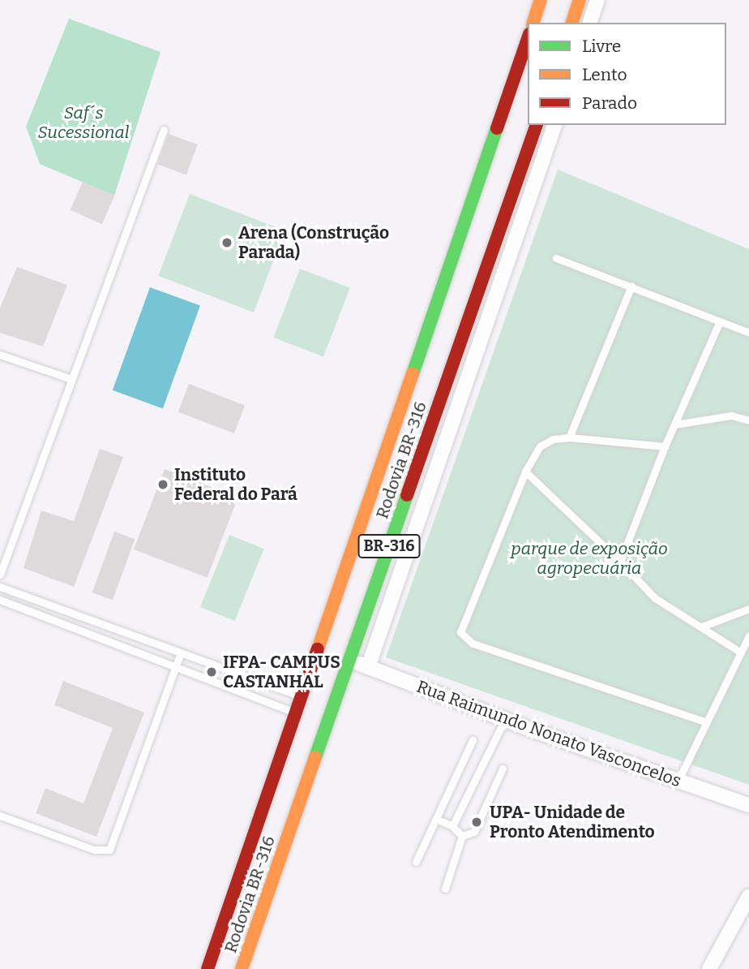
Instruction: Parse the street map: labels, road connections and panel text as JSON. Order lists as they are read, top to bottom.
{
  "streets": {
    "highway": ["Rodovia BR-316", "BR-316"],
    "street": ["Rua Raimundo Nonato Vasconcelos"]
  },
  "crossings": [
    ["Rodovia BR-316", "BR-316"],
    ["Rodovia BR-316", "Rua Raimundo Nonato Vasconcelos"]
  ],
  "parks": ["Saf´s Sucessional", "parque de exposição agropecuária"],
  "places": [
    "Arena (Construção Parada)",
    "Instituto Federal do Pará",
    "IFPA- CAMPUS CASTANHAL",
    "UPA- Unidade de Pronto Atendimento"
  ],
  "legend": ["Livre", "Lento", "Parado"]
}
